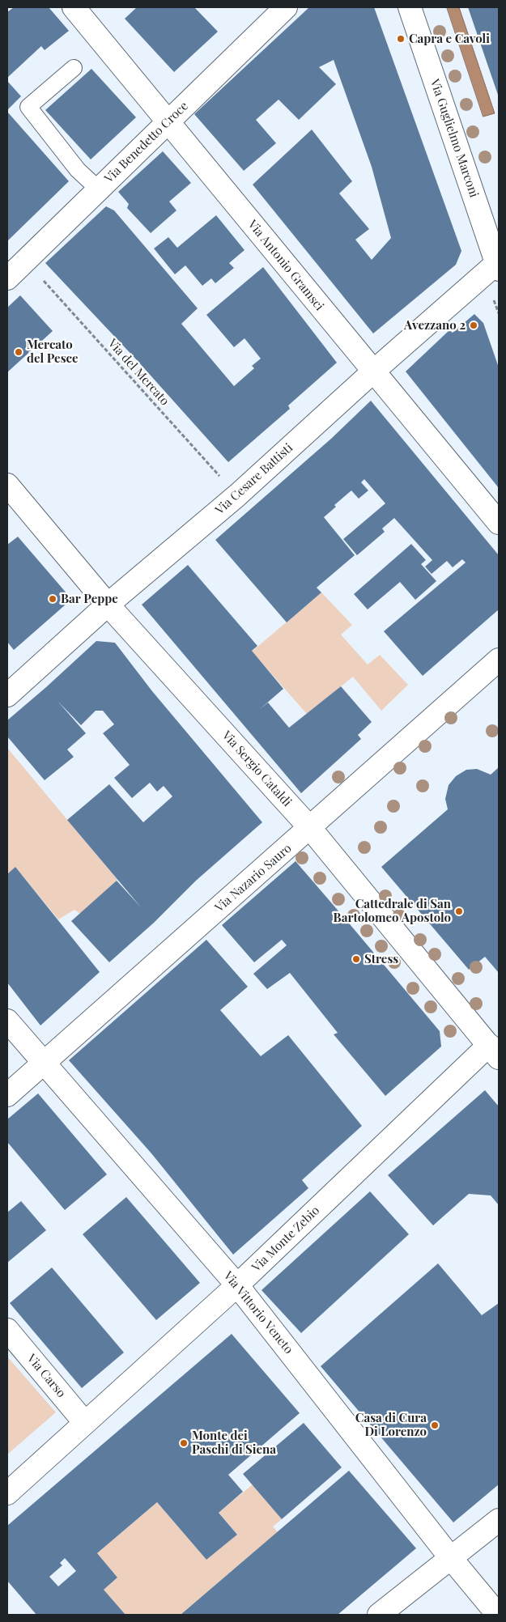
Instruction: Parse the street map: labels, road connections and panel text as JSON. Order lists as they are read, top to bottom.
{
  "streets": {
    "street": [
      "Via Guglielmo Marconi",
      "Via Benedetto Croce",
      "Via Antonio Gramsci",
      "Via Cesare Battisti",
      "Via Sergio Cataldi",
      "Via Nazario Sauro",
      "Via Monte Zebio",
      "Via Vittorio Veneto",
      "Via Carso"
    ],
    "path": ["Via del Mercato"]
  },
  "crossings": [
    ["Via Guglielmo Marconi", "Via Cesare Battisti"],
    ["Via Benedetto Croce", "Via Antonio Gramsci"],
    ["Via Benedetto Croce", "Via del Mercato"],
    ["Via Antonio Gramsci", "Via Cesare Battisti"],
    ["Via del Mercato", "Via Cesare Battisti"],
    ["Via Cesare Battisti", "Via Sergio Cataldi"],
    ["Via Sergio Cataldi", "Via Nazario Sauro"],
    ["Via Sergio Cataldi", "Via Monte Zebio"],
    ["Via Nazario Sauro", "Via Vittorio Veneto"],
    ["Via Monte Zebio", "Via Vittorio Veneto"],
    ["Via Monte Zebio", "Via Carso"]
  ],
  "places": [
    "Capra e Cavoli",
    "Avezzano 2",
    "Mercato del Pesce",
    "Bar Peppe",
    "Cattedrale di San Bartolomeo Apostolo",
    "Stress",
    "Casa di Cura Di Lorenzo",
    "Monte dei Paschi di Siena"
  ]
}
